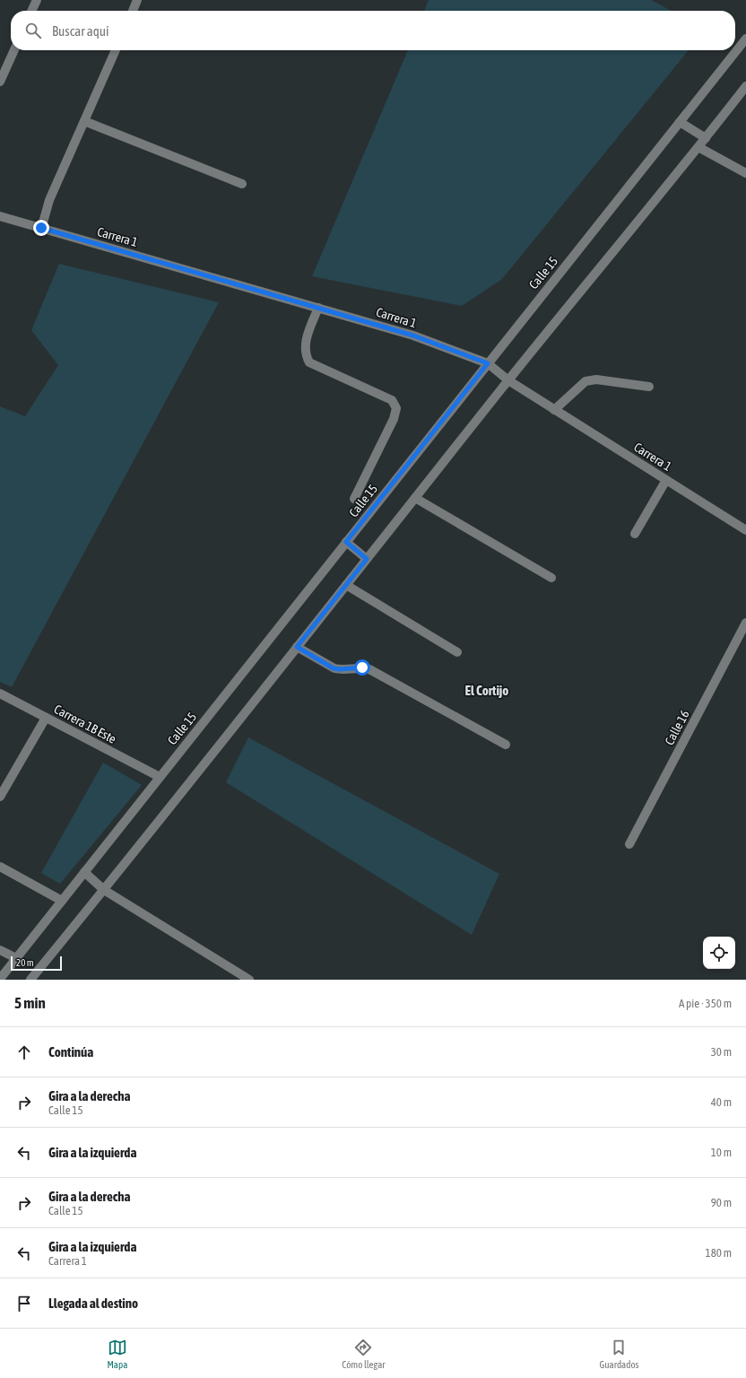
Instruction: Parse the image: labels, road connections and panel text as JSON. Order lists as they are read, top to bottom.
{
  "streets": {
    "street": [
      "Carrera 1",
      "Calle 15",
      "Carrera 1B Este",
      "Calle 16"
    ]
  },
  "crossings": [
    ["Carrera 1", "Calle 15"],
    ["Calle 15", "Carrera 1B Este"]
  ],
  "districts": ["El Cortijo"],
  "scale_bar": "20 m",
  "page": {
    "search": "Buscar aquí",
    "scale": "20 m",
    "heading": ["5 min", "A pie · 350 m"],
    "list": [
      ["Continúa", "30 m"],
      ["Gira a la derecha", "Calle 15", "40 m"],
      ["Gira a la izquierda", "10 m"],
      ["Gira a la derecha", "Calle 15", "90 m"],
      ["Gira a la izquierda", "Carrera 1", "180 m"],
      "Llegada al destino"
    ],
    "nav": ["Mapa", "Cómo llegar", "Guardados"]
  }
}
